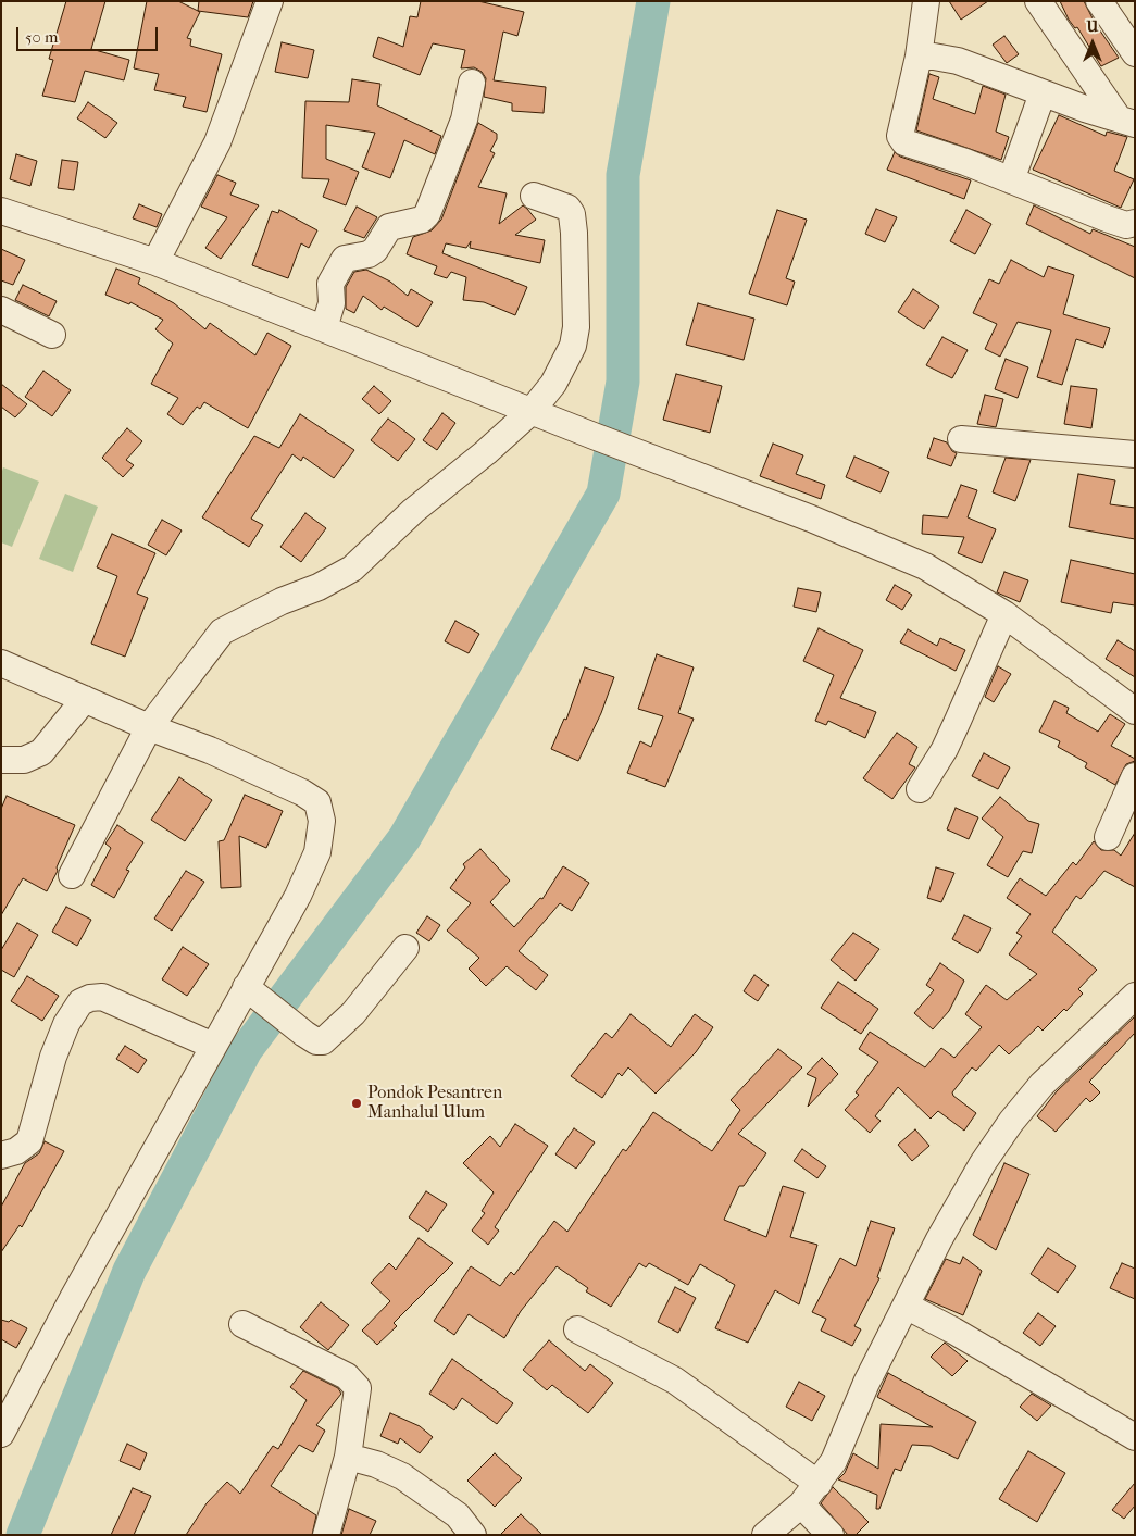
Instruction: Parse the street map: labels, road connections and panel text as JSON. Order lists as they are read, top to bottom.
{
  "places": ["Pondok Pesantren Manhalul Ulum"],
  "scale_bar": "50 m",
  "north": "top"
}
